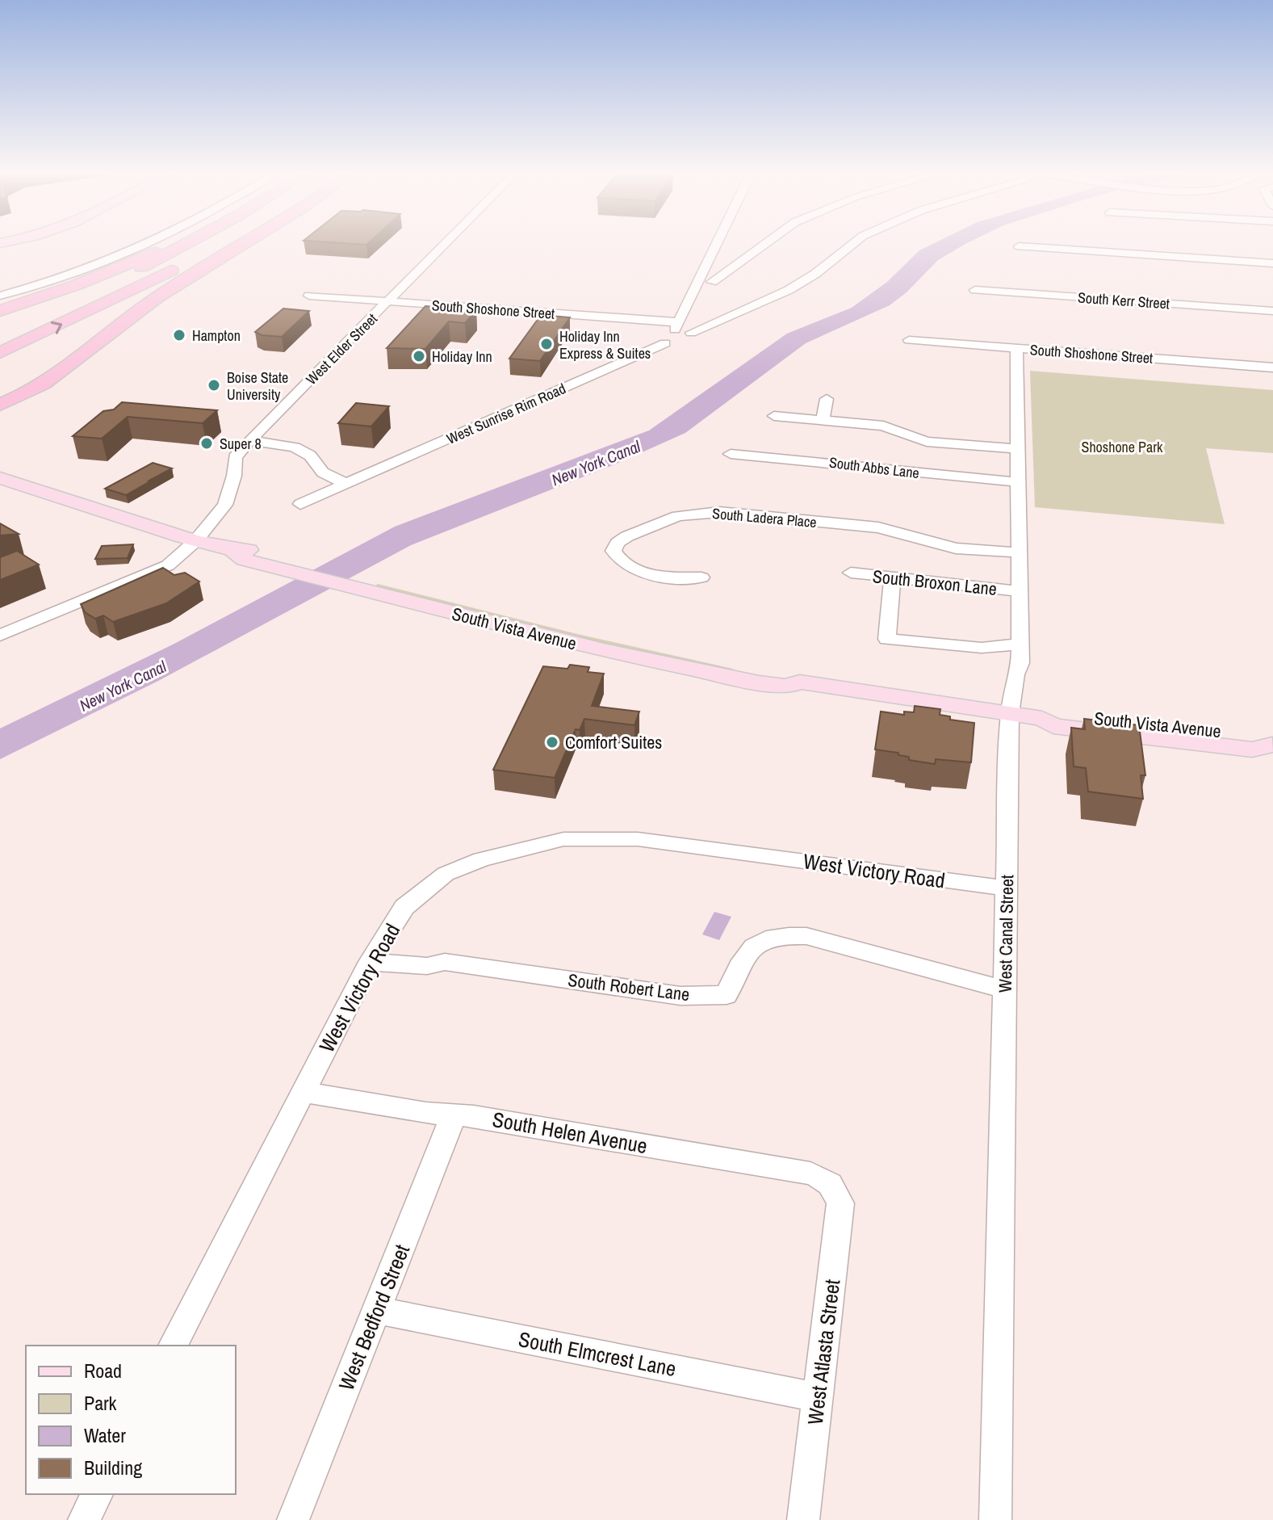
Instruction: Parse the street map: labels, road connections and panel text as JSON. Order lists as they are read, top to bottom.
{
  "streets": {
    "main road": ["South Vista Avenue"],
    "street": [
      "South Kerr Street",
      "South Shoshone Street",
      "West Elder Street",
      "West Sunrise Rim Road",
      "South Abbs Lane",
      "South Ladera Place",
      "South Broxon Lane",
      "West Victory Road",
      "West Canal Street",
      "South Robert Lane",
      "South Helen Avenue",
      "West Bedford Street",
      "West Atlasta Street",
      "South Elmcrest Lane"
    ]
  },
  "crossings": [
    ["South Shoshone Street", "West Elder Street"],
    ["South Shoshone Street", "West Canal Street"],
    ["West Elder Street", "South Vista Avenue"],
    ["South Abbs Lane", "West Canal Street"],
    ["South Ladera Place", "West Canal Street"],
    ["South Broxon Lane", "West Canal Street"],
    ["South Vista Avenue", "West Canal Street"],
    ["West Victory Road", "West Canal Street"],
    ["West Victory Road", "South Robert Lane"],
    ["West Victory Road", "South Helen Avenue"],
    ["West Canal Street", "South Robert Lane"],
    ["South Helen Avenue", "West Bedford Street"],
    ["South Helen Avenue", "West Atlasta Street"],
    ["West Bedford Street", "South Elmcrest Lane"],
    ["West Atlasta Street", "South Elmcrest Lane"]
  ],
  "water": ["New York Canal"],
  "parks": ["Shoshone Park"],
  "places": [
    "Hampton",
    "Holiday Inn Express & Suites",
    "Holiday Inn",
    "Boise State University",
    "Super 8",
    "Comfort Suites"
  ],
  "legend": [
    "Road",
    "Park",
    "Water",
    "Building"
  ]
}
